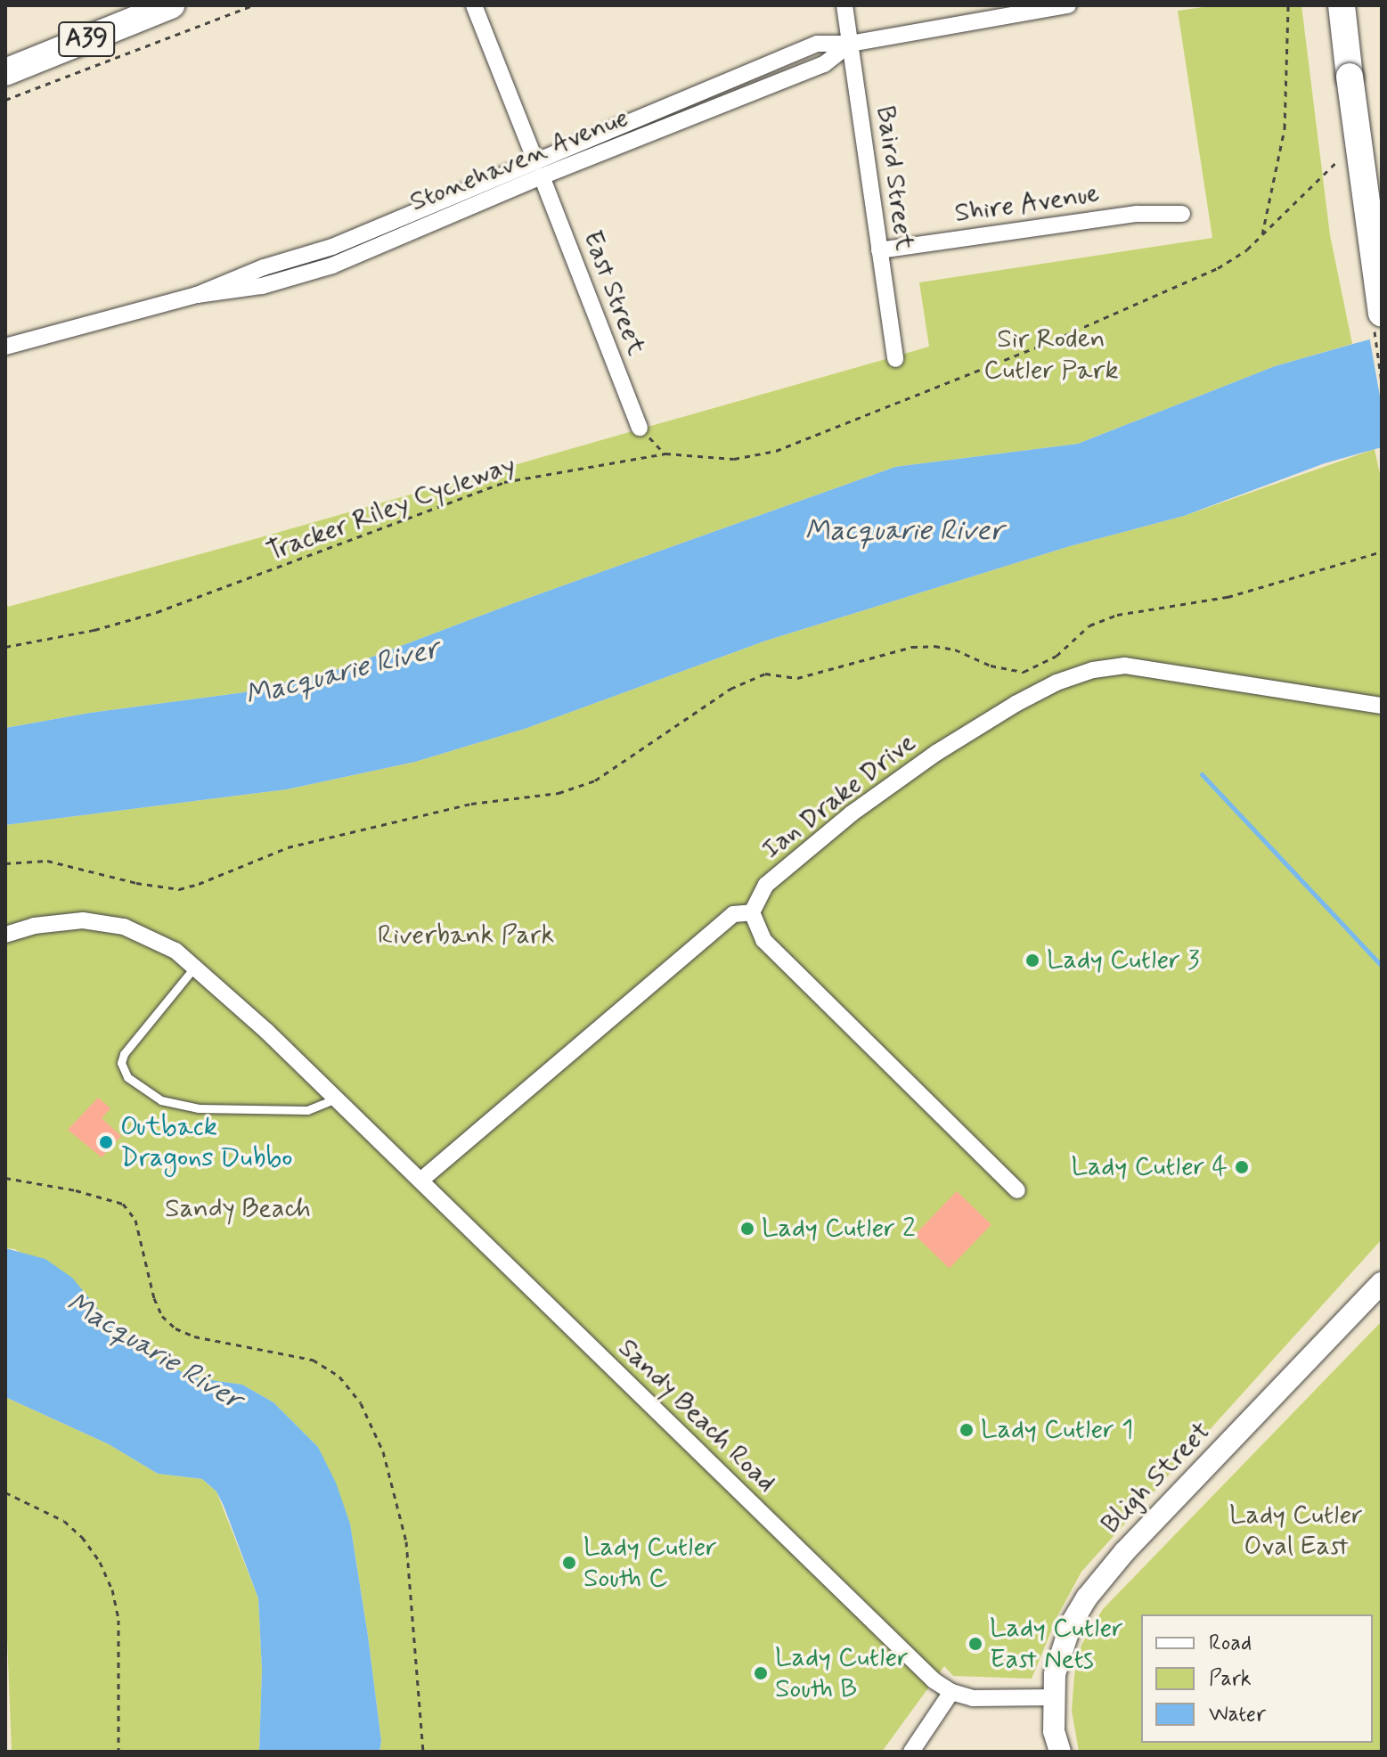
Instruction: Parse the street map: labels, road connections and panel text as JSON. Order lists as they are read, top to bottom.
{
  "streets": {
    "highway": ["A39"],
    "street": [
      "Stonehaven Avenue",
      "Baird Street",
      "Shire Avenue",
      "East Street",
      "Ian Drake Drive",
      "Sandy Beach Road",
      "Bligh Street"
    ],
    "path": ["Tracker Riley Cycleway"]
  },
  "crossings": [
    ["Stonehaven Avenue", "Baird Street"],
    ["Stonehaven Avenue", "East Street"],
    ["Baird Street", "Shire Avenue"],
    ["Sandy Beach Road", "Bligh Street"]
  ],
  "water": ["Macquarie River"],
  "parks": [
    "Sir Roden Cutler Park",
    "Riverbank Park",
    "Sandy Beach",
    "Lady Cutler Oval East"
  ],
  "places": [
    "Lady Cutler 3",
    "Outback Dragons Dubbo",
    "Lady Cutler 4",
    "Lady Cutler 2",
    "Lady Cutler 1",
    "Lady Cutler South C",
    "Lady Cutler East Nets",
    "Lady Cutler South B"
  ],
  "legend": ["Road", "Park", "Water"]
}
